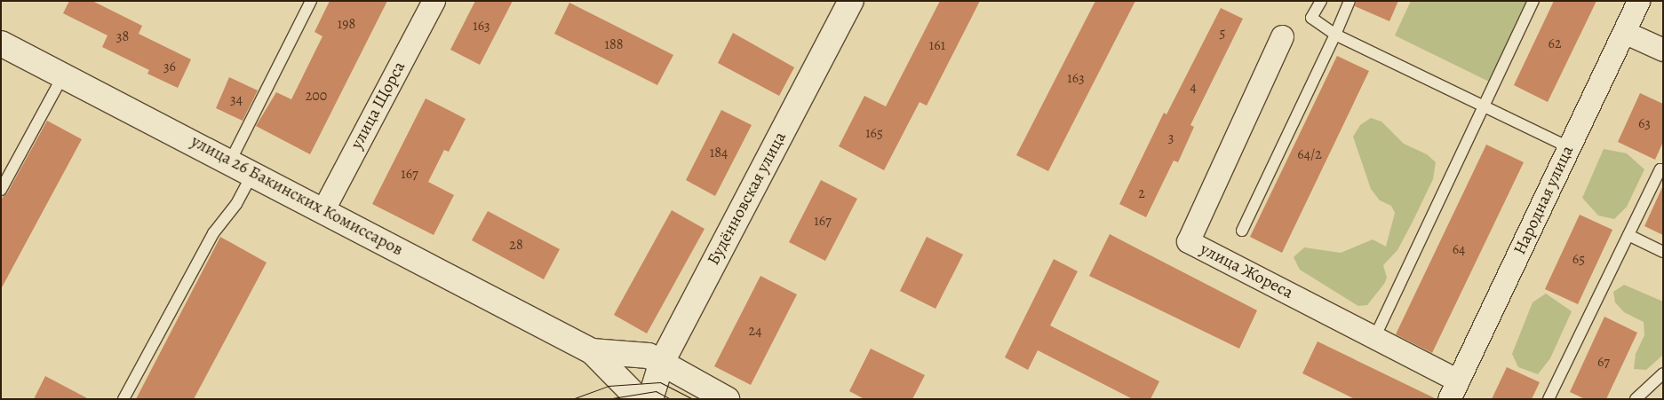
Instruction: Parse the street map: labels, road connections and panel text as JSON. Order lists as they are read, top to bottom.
{
  "streets": {
    "street": [
      "улица Щорса",
      "улица 26 Бакинских Комиссаров",
      "Будённовская улица",
      "Народная улица",
      "улица Жореса"
    ]
  },
  "crossings": [
    ["улица Щорса", "улица 26 Бакинских Комиссаров"],
    ["улица 26 Бакинских Комиссаров", "Будённовская улица"],
    ["Народная улица", "улица Жореса"]
  ],
  "house_numbers": [
    "198",
    "163",
    "5",
    "38",
    "62",
    "188",
    "161",
    "36",
    "163",
    "4",
    "200",
    "34",
    "63",
    "165",
    "3",
    "184",
    "64/2",
    "167",
    "2",
    "167",
    "28",
    "64",
    "65",
    "24",
    "67"
  ]
}
